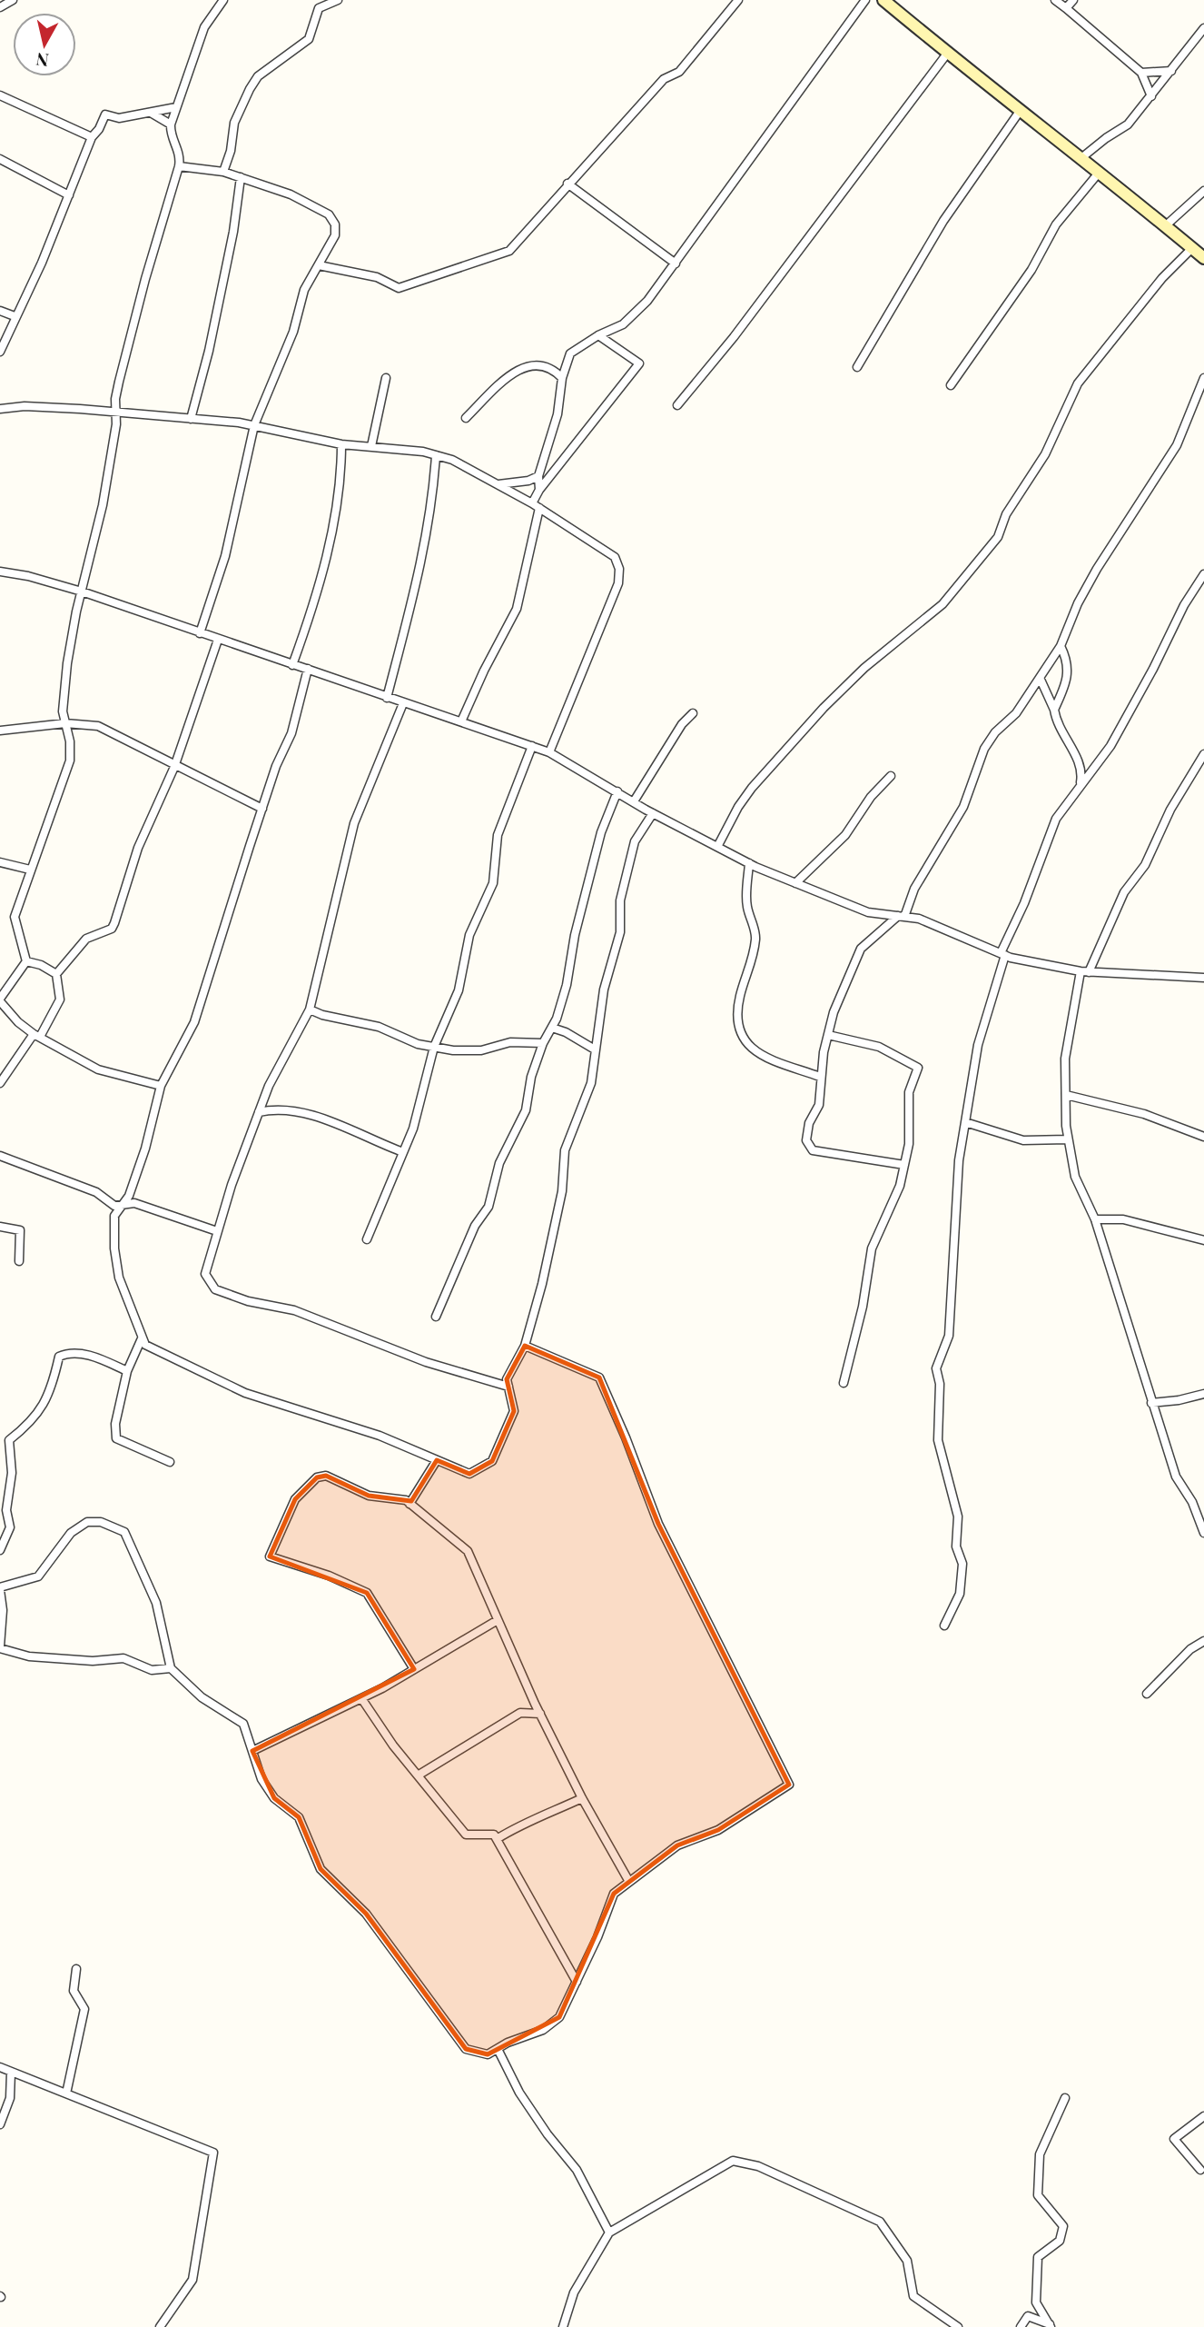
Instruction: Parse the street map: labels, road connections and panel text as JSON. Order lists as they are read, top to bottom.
{
  "north": "bottom"
}
